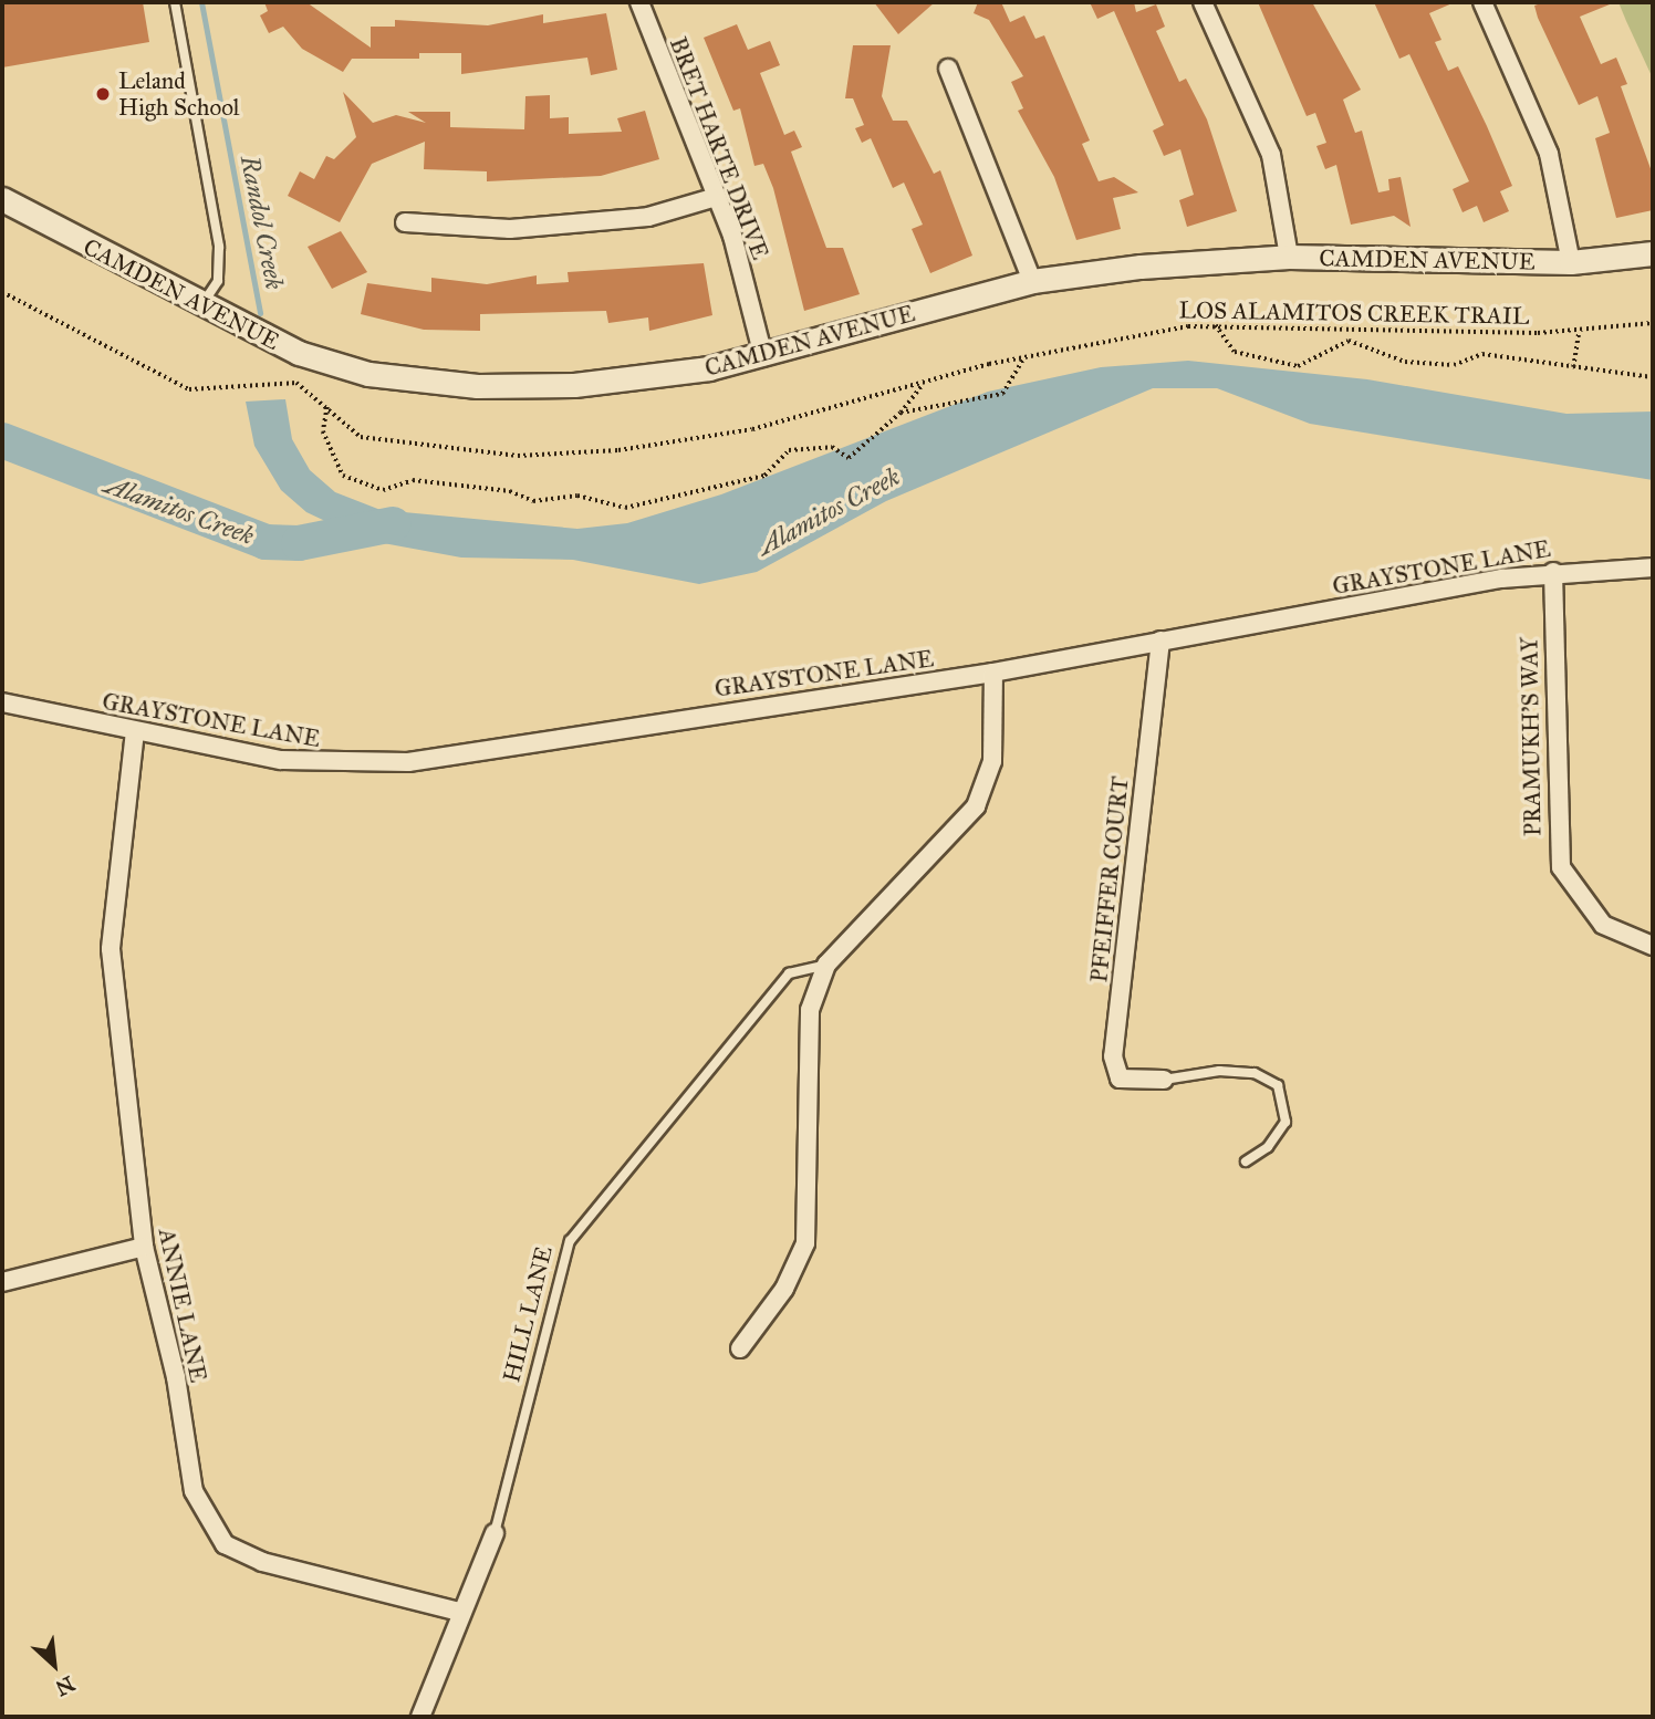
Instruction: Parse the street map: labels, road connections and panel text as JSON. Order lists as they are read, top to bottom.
{
  "streets": {
    "street": [
      "BRET HARTE DRIVE",
      "CAMDEN AVENUE",
      "GRAYSTONE LANE",
      "PRAMUKH'S WAY",
      "PFEIFFER COURT",
      "ANNIE LANE",
      "HILL LANE"
    ],
    "path": ["LOS ALAMITOS CREEK TRAIL"]
  },
  "crossings": [
    ["BRET HARTE DRIVE", "CAMDEN AVENUE"],
    ["GRAYSTONE LANE", "PRAMUKH'S WAY"],
    ["GRAYSTONE LANE", "PFEIFFER COURT"],
    ["GRAYSTONE LANE", "ANNIE LANE"],
    ["ANNIE LANE", "HILL LANE"]
  ],
  "water": ["Randol Creek", "Alamitos Creek"],
  "places": ["Leland High School"],
  "north": "bottom right"
}
